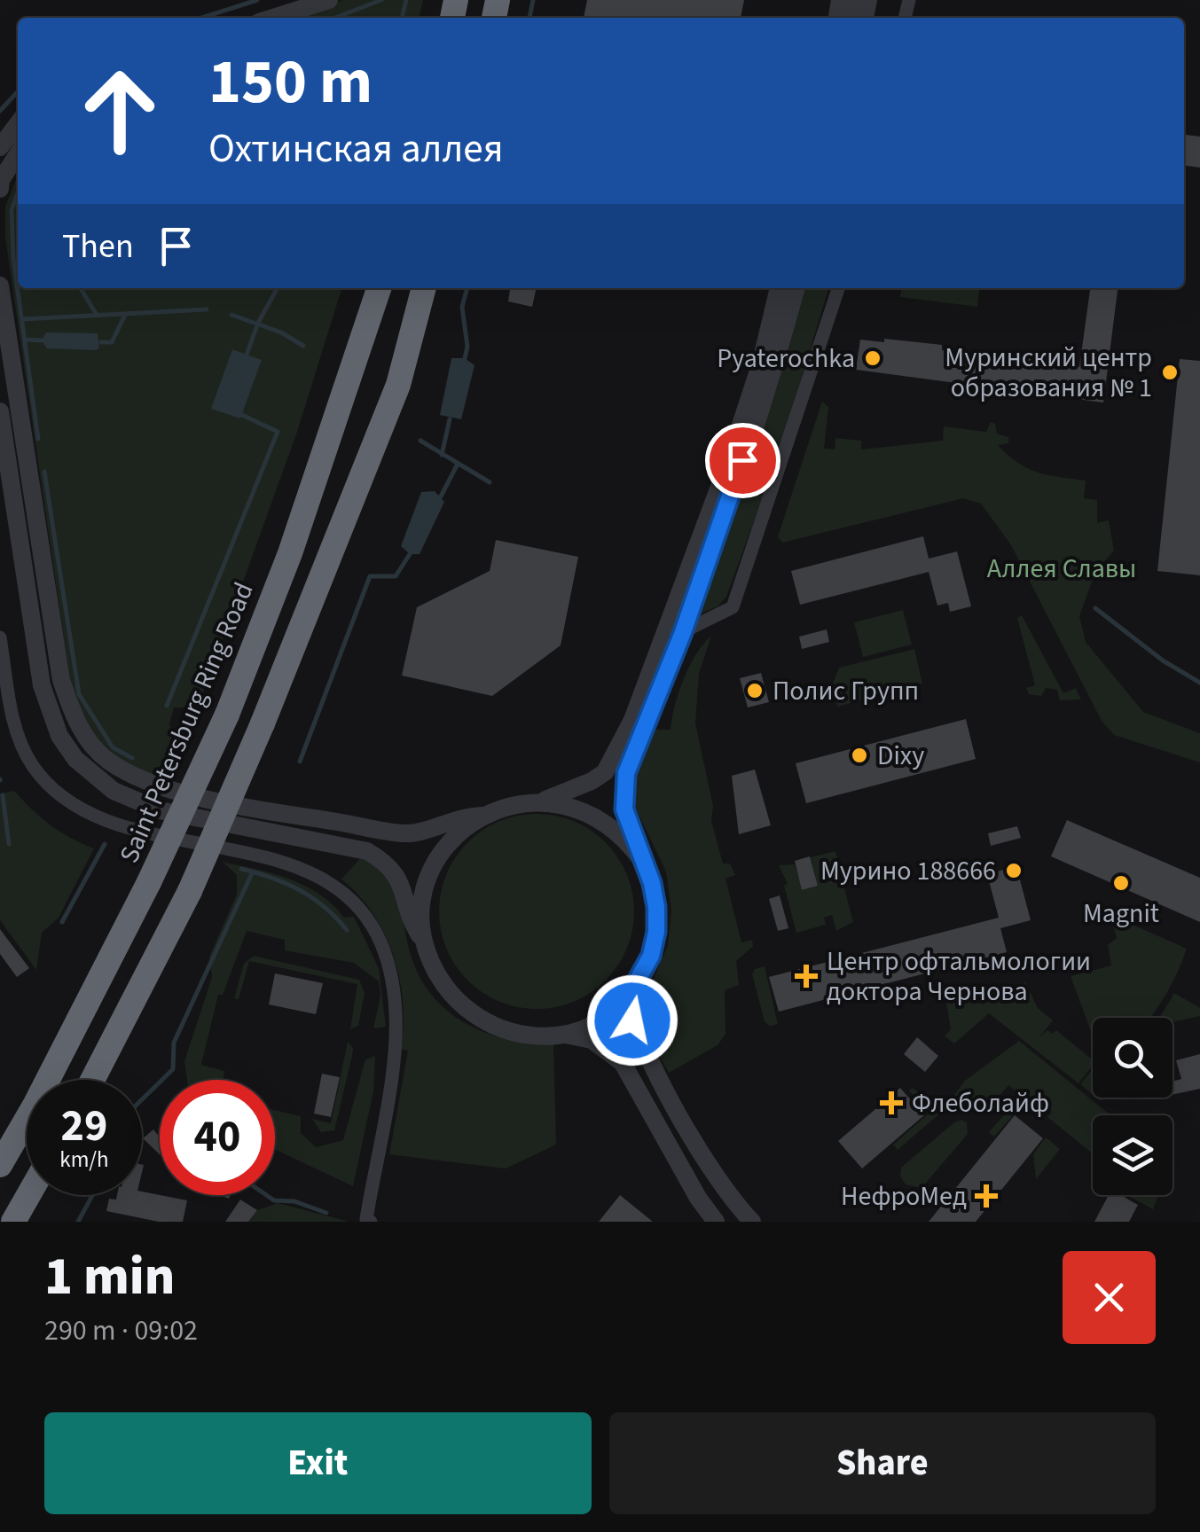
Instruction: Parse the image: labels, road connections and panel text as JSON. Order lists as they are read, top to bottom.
{
  "streets": {
    "highway": ["Saint Petersburg Ring Road"]
  },
  "parks": ["Аллея Славы"],
  "places": {
    "other": [
      "Pyaterochka",
      "Муринский центр образования № 1",
      "Полис Групп",
      "Dixy",
      "Мурино 188666",
      "Magnit"
    ],
    "health": ["Центр офтальмологии доктора Чернова", "Флеболайф", "НефроМед"]
  },
  "page": {
    "turn": ["150 m", "Охтинская аллея"],
    "then": "Then",
    "speed": "29 km/h",
    "limit": "40",
    "heading": ["1 min", "290 m · 09:02"],
    "buttons": ["Exit", "Share"]
  }
}
